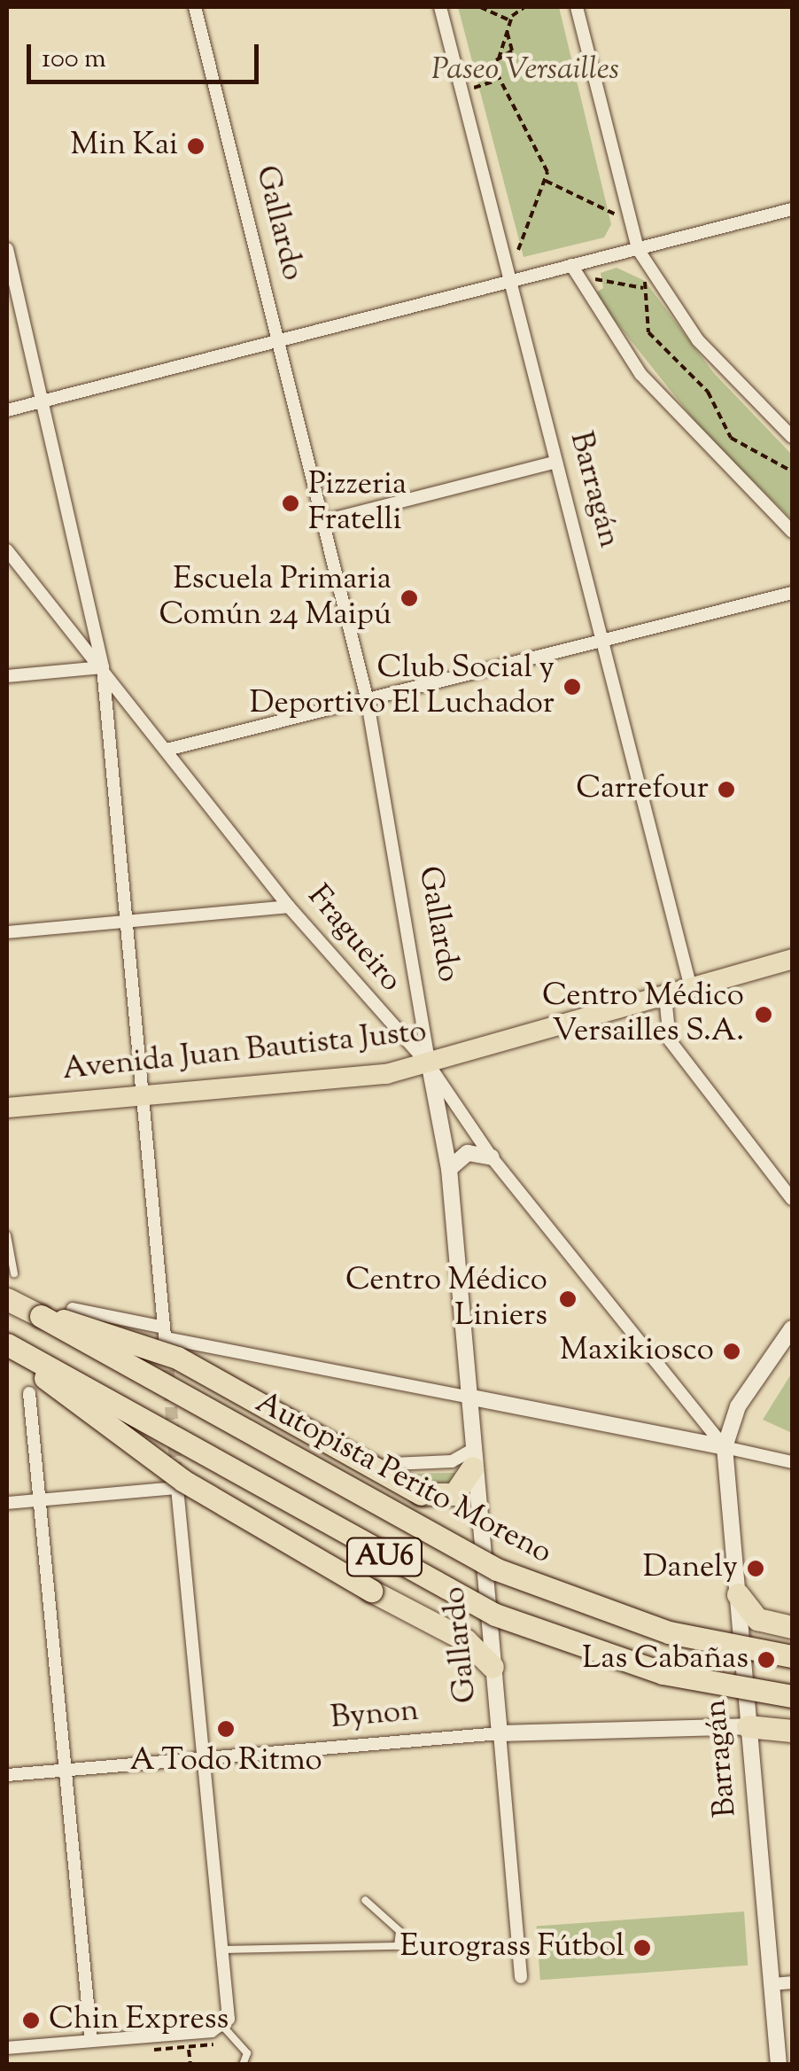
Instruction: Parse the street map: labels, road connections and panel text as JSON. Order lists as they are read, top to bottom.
{
  "streets": {
    "highway": ["Autopista Perito Moreno", "AU6"],
    "main road": ["Avenida Juan Bautista Justo"],
    "street": [
      "Gallardo",
      "Barragán",
      "Fragueiro",
      "Bynon"
    ]
  },
  "crossings": [
    ["Gallardo", "Fragueiro"],
    ["Gallardo", "Avenida Juan Bautista Justo"],
    ["Gallardo", "Bynon"],
    ["Barragán", "Fragueiro"],
    ["Barragán", "Avenida Juan Bautista Justo"],
    ["Barragán", "Bynon"],
    ["Fragueiro", "Avenida Juan Bautista Justo"]
  ],
  "parks": ["Paseo Versailles"],
  "places": [
    "Min Kai",
    "Pizzeria Fratelli",
    "Escuela Primaria Común 24 Maipú",
    "Club Social y Deportivo El Luchador",
    "Carrefour",
    "Centro Médico Versailles S.A.",
    "Centro Médico Liniers",
    "Maxikiosco",
    "Danely",
    "Las Cabañas",
    "A Todo Ritmo",
    "Eurograss Fútbol",
    "Chin Express"
  ],
  "scale_bar": "100 m"
}
